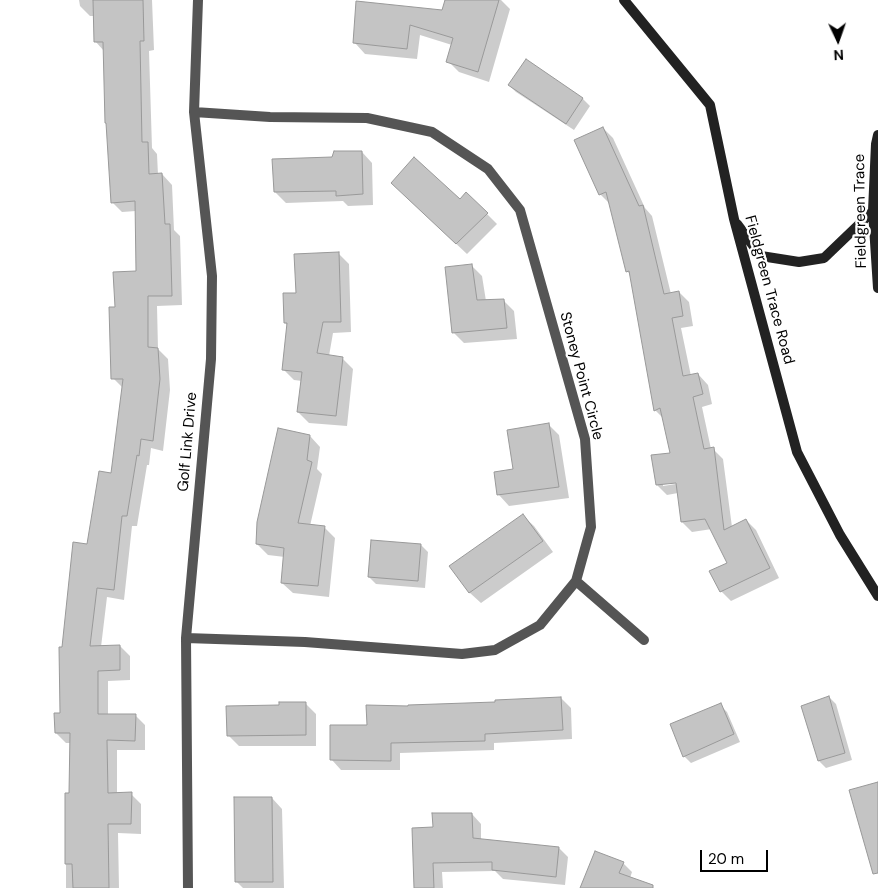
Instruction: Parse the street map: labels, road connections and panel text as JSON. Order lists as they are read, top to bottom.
{
  "streets": {
    "street": [
      "Fieldgreen Trace",
      "Fieldgreen Trace Road",
      "Stoney Point Circle",
      "Golf Link Drive"
    ]
  },
  "crossings": [
    ["Stoney Point Circle", "Golf Link Drive"]
  ],
  "scale_bar": "20 m",
  "north": "bottom"
}
